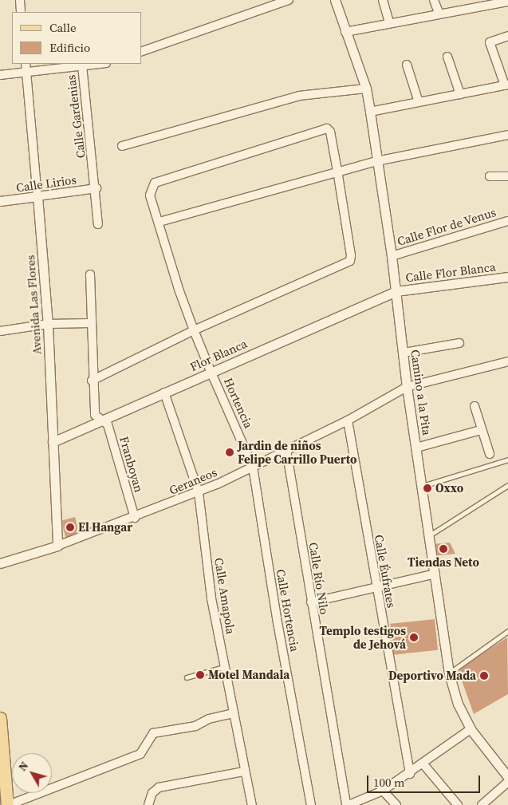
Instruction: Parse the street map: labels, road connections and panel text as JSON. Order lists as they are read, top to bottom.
{
  "streets": {
    "street": [
      "Calle Gardenias",
      "Calle Lirios",
      "Calle Flor de Venus",
      "Calle Flor Blanca",
      "Avenida Las Flores",
      "Flor Blanca",
      "Camino a la Pita",
      "Hortencia",
      "Franboyan",
      "Geraneos",
      "Calle Éufrates",
      "Calle Río Nilo",
      "Calle Amapola",
      "Calle Hortencia"
    ]
  },
  "crossings": [
    ["Calle Gardenias", "Calle Lirios"],
    ["Calle Lirios", "Avenida Las Flores"],
    ["Calle Flor de Venus", "Camino a la Pita"],
    ["Calle Flor Blanca", "Flor Blanca"],
    ["Calle Flor Blanca", "Camino a la Pita"],
    ["Avenida Las Flores", "Flor Blanca"],
    ["Avenida Las Flores", "Geraneos"],
    ["Flor Blanca", "Camino a la Pita"],
    ["Flor Blanca", "Hortencia"],
    ["Flor Blanca", "Franboyan"],
    ["Flor Blanca", "Calle Amapola"],
    ["Camino a la Pita", "Geraneos"],
    ["Hortencia", "Geraneos"],
    ["Hortencia", "Calle Hortencia"],
    ["Franboyan", "Geraneos"],
    ["Geraneos", "Calle Éufrates"],
    ["Geraneos", "Calle Río Nilo"],
    ["Geraneos", "Calle Amapola"],
    ["Geraneos", "Calle Hortencia"]
  ],
  "places": [
    "Jardin de niños Felipe Carrillo Puerto",
    "Oxxo",
    "El Hangar",
    "Tiendas Neto",
    "Templo testigos de Jehová",
    "Motel Mandala",
    "Deportivo Mada"
  ],
  "legend": ["Calle", "Edificio"],
  "scale_bar": "100 m",
  "north": "top left"
}
